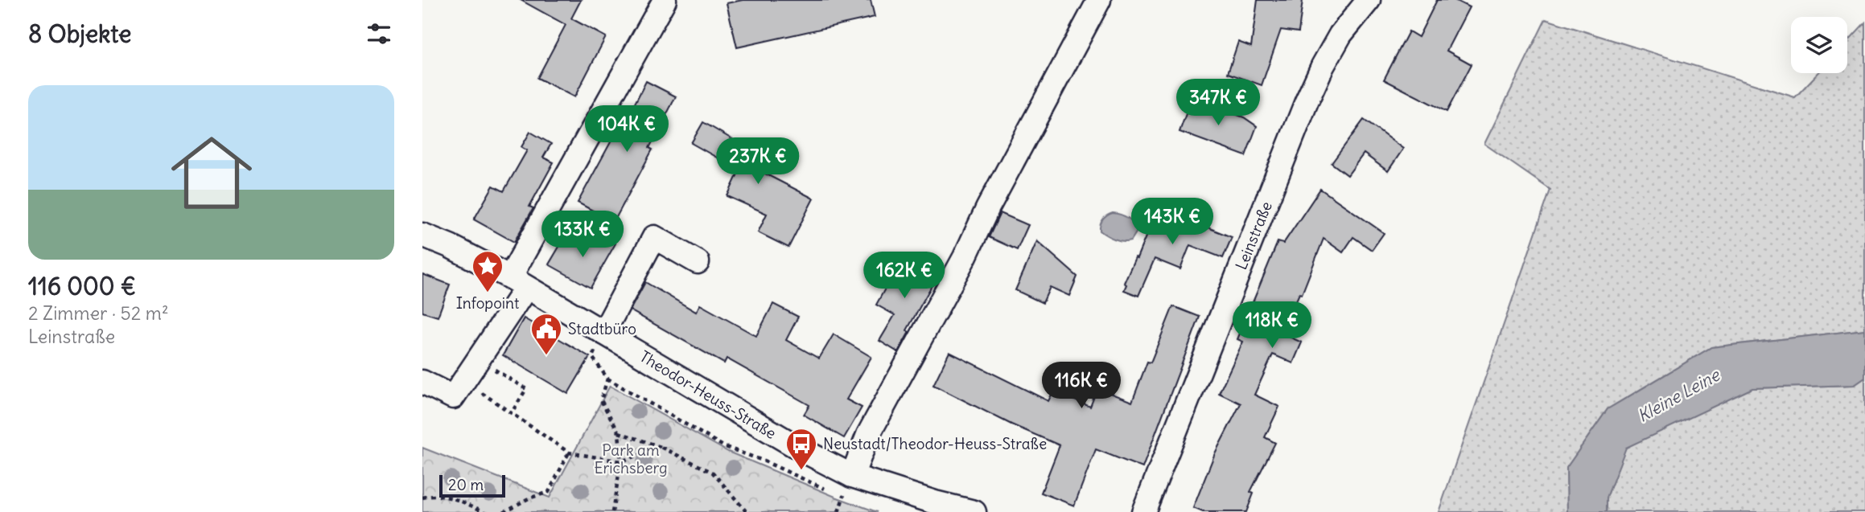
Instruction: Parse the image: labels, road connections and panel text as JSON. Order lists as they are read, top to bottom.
{
  "streets": {
    "street": ["Leinstraße", "Theodor-Heuss-Straße"]
  },
  "water": ["Kleine Leine"],
  "parks": ["Park am Erichsberg"],
  "places": {
    "place": ["Infopoint"],
    "public building": ["Stadtbüro"],
    "bus stop": ["Neustadt/Theodor-Heuss-Straße"]
  },
  "scale_bar": "20 m",
  "page": {
    "heading": "8 Objekte",
    "list": [
      {
        "name": "116 000 €",
        "note": "2 Zimmer · 52 m² · Leinstraße"
      }
    ],
    "price": [
      "347K €",
      "104K €",
      "237K €",
      "143K €",
      "133K €",
      "162K €",
      "118K €",
      "116K €"
    ],
    "scale": "20 m"
  }
}
